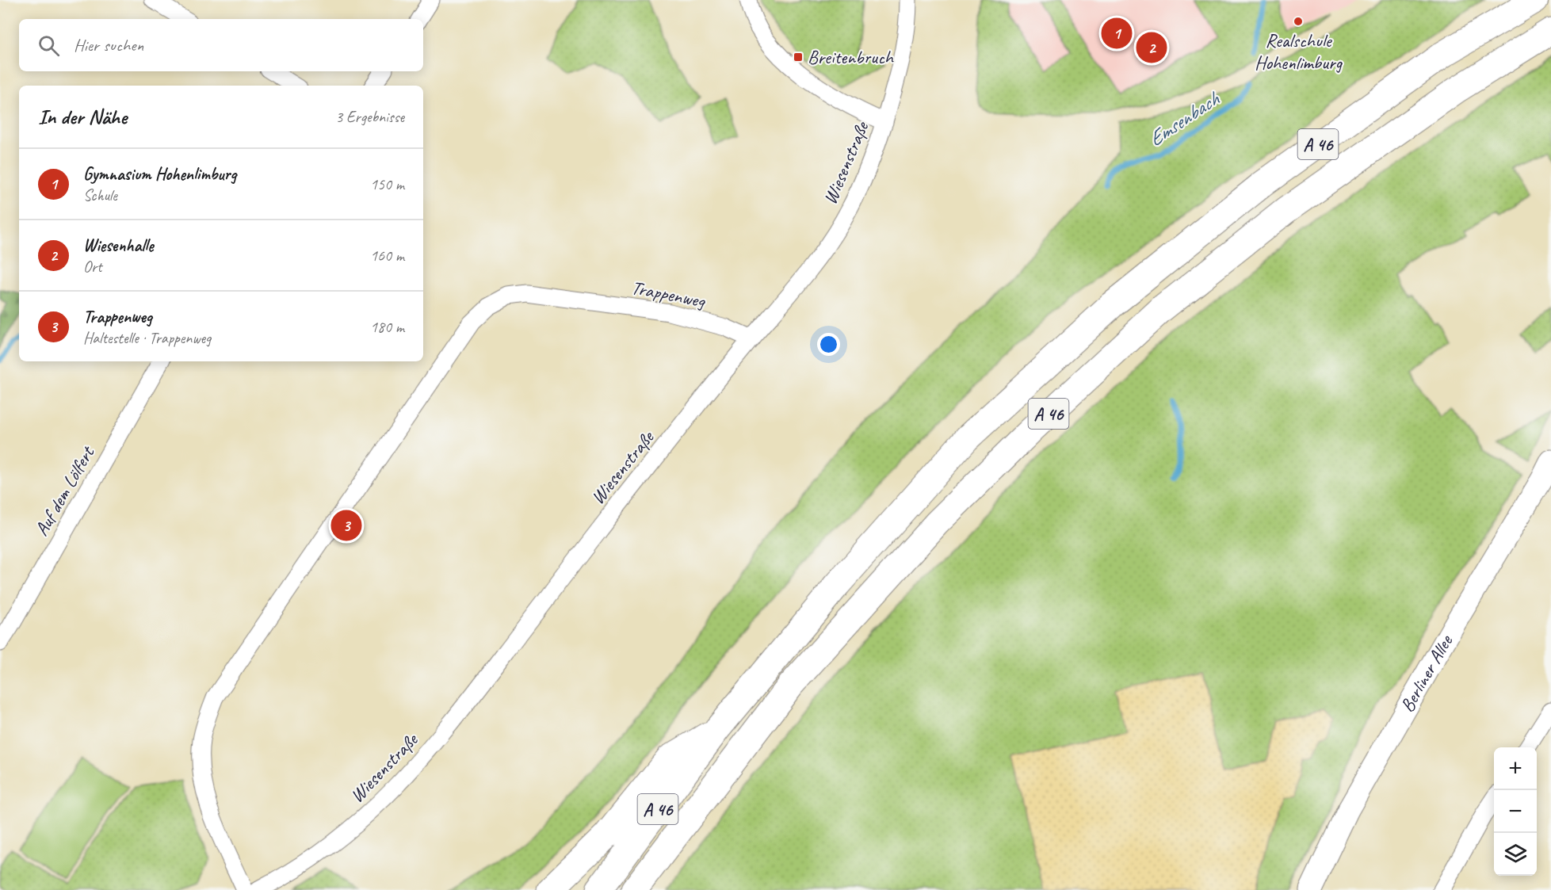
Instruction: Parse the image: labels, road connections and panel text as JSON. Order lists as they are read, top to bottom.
{
  "streets": {
    "highway": ["A 46"],
    "street": [
      "Wiesenstraße",
      "Trappenweg",
      "Auf dem Lölfert",
      "Berliner Allee"
    ]
  },
  "crossings": [
    ["Wiesenstraße", "Trappenweg"]
  ],
  "water": ["Emsenbach"],
  "places": {
    "other": ["Realschule Hohenlimburg"],
    "transit": ["Breitenbruch"]
  },
  "page": {
    "pins": ["1", "2", "3"],
    "search": "Hier suchen",
    "heading": ["In der Nähe", "3 Ergebnisse"],
    "list": [
      {
        "mark": "1",
        "name": "Gymnasium Hohenlimburg",
        "note": "Schule",
        "value": "150 m"
      },
      {
        "mark": "2",
        "name": "Wiesenhalle",
        "note": "Ort",
        "value": "160 m"
      },
      {
        "mark": "3",
        "name": "Trappenweg",
        "note": "Haltestelle · Trappenweg",
        "value": "180 m"
      }
    ],
    "map_buttons": ["+", "−"]
  }
}
